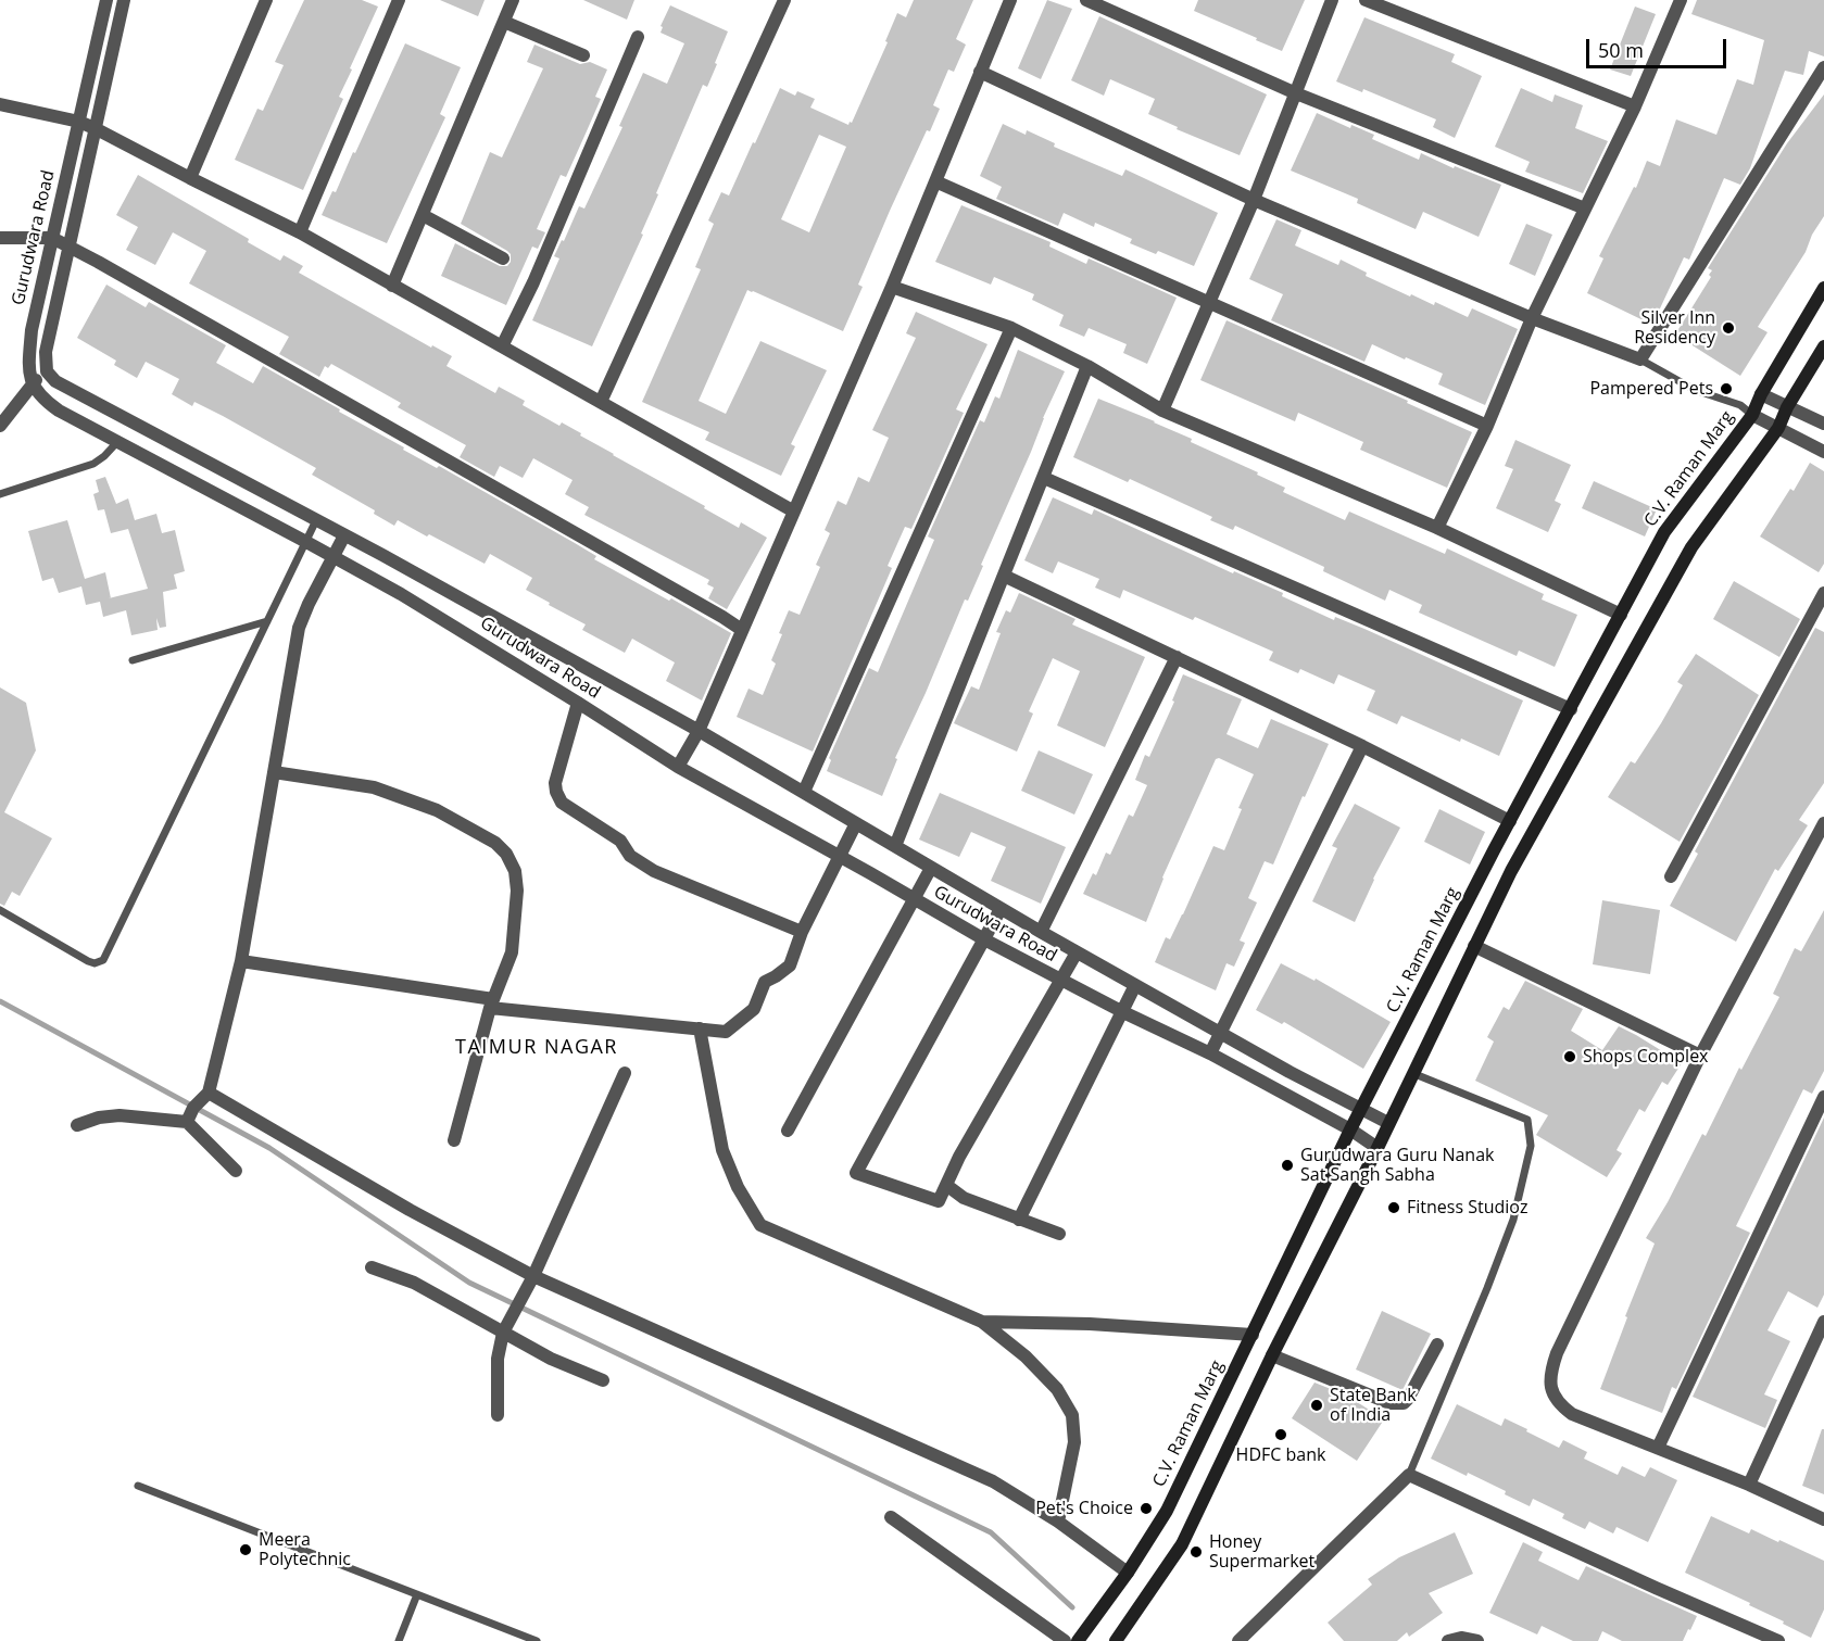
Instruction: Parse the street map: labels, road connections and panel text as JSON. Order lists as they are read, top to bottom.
{
  "streets": {
    "main road": ["C.V. Raman Marg"],
    "street": ["Gurudwara Road"]
  },
  "crossings": [
    ["Gurudwara Road", "C.V. Raman Marg"]
  ],
  "districts": ["TAIMUR NAGAR"],
  "places": [
    "Silver Inn Residency",
    "Pampered Pets",
    "Shops Complex",
    "Gurudwara Guru Nanak Sat Sangh Sabha",
    "Fitness Studioz",
    "State Bank of India",
    "HDFC bank",
    "Pet's Choice",
    "Meera Polytechnic",
    "Honey Supermarket"
  ],
  "scale_bar": "50 m"
}
